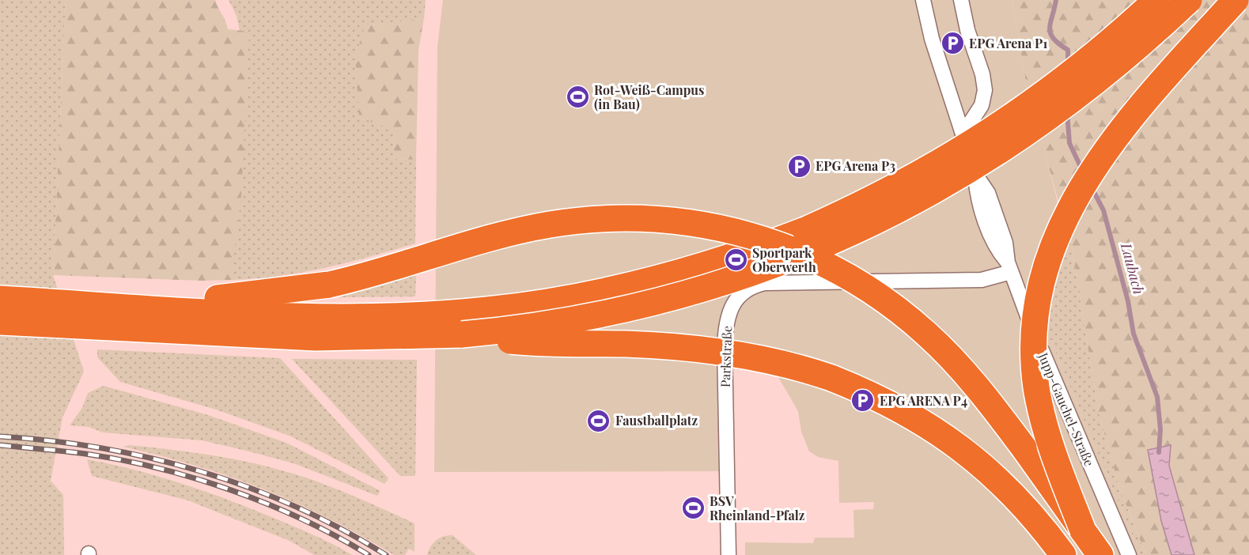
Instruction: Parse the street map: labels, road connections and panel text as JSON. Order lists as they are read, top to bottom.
{
  "streets": {
    "street": ["Parkstraße", "Jupp-Gauchel-Straße"]
  },
  "crossings": [
    ["Parkstraße", "Jupp-Gauchel-Straße"]
  ],
  "water": ["Laubach"],
  "places": {
    "parking": ["EPG Arena P1", "EPG Arena P3", "EPG ARENA P4"],
    "sports": [
      "Rot-Weiß-Campus (in Bau)",
      "Sportpark Oberwerth",
      "Faustballplatz",
      "BSV Rheinland-Pfalz"
    ]
  }
}
